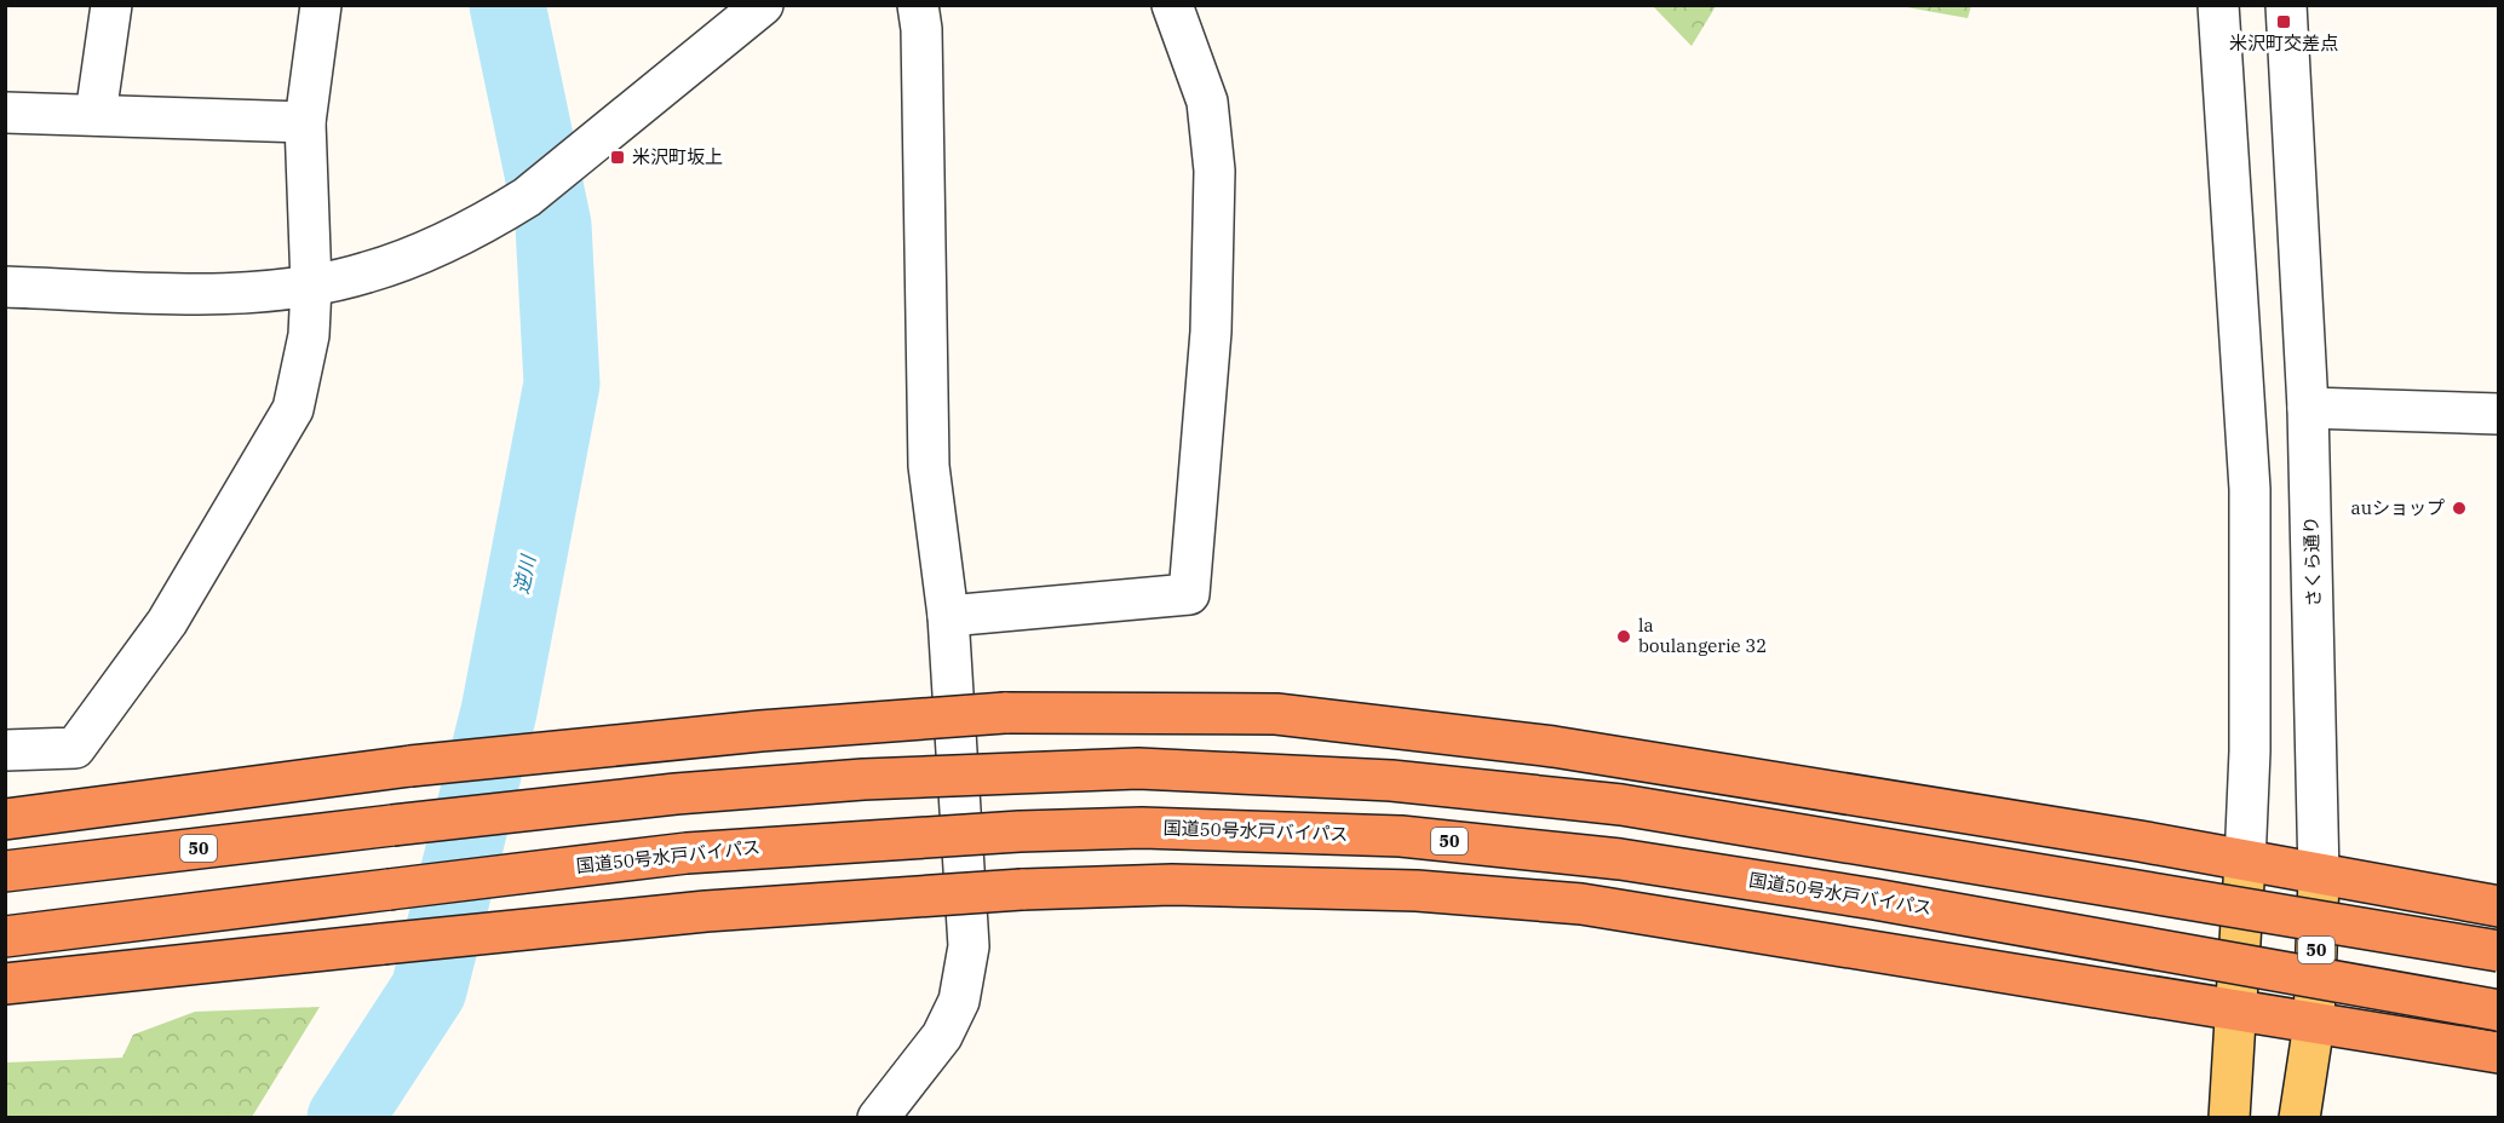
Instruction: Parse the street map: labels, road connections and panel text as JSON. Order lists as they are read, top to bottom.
{
  "streets": {
    "highway": ["国道50号水戸バイパス", "50"],
    "main road": ["さくら通り"]
  },
  "water": ["逆川"],
  "places": {
    "transit": ["米沢町交差点", "米沢町坂上"],
    "other": ["auショップ", "la boulangerie 32"]
  }
}
